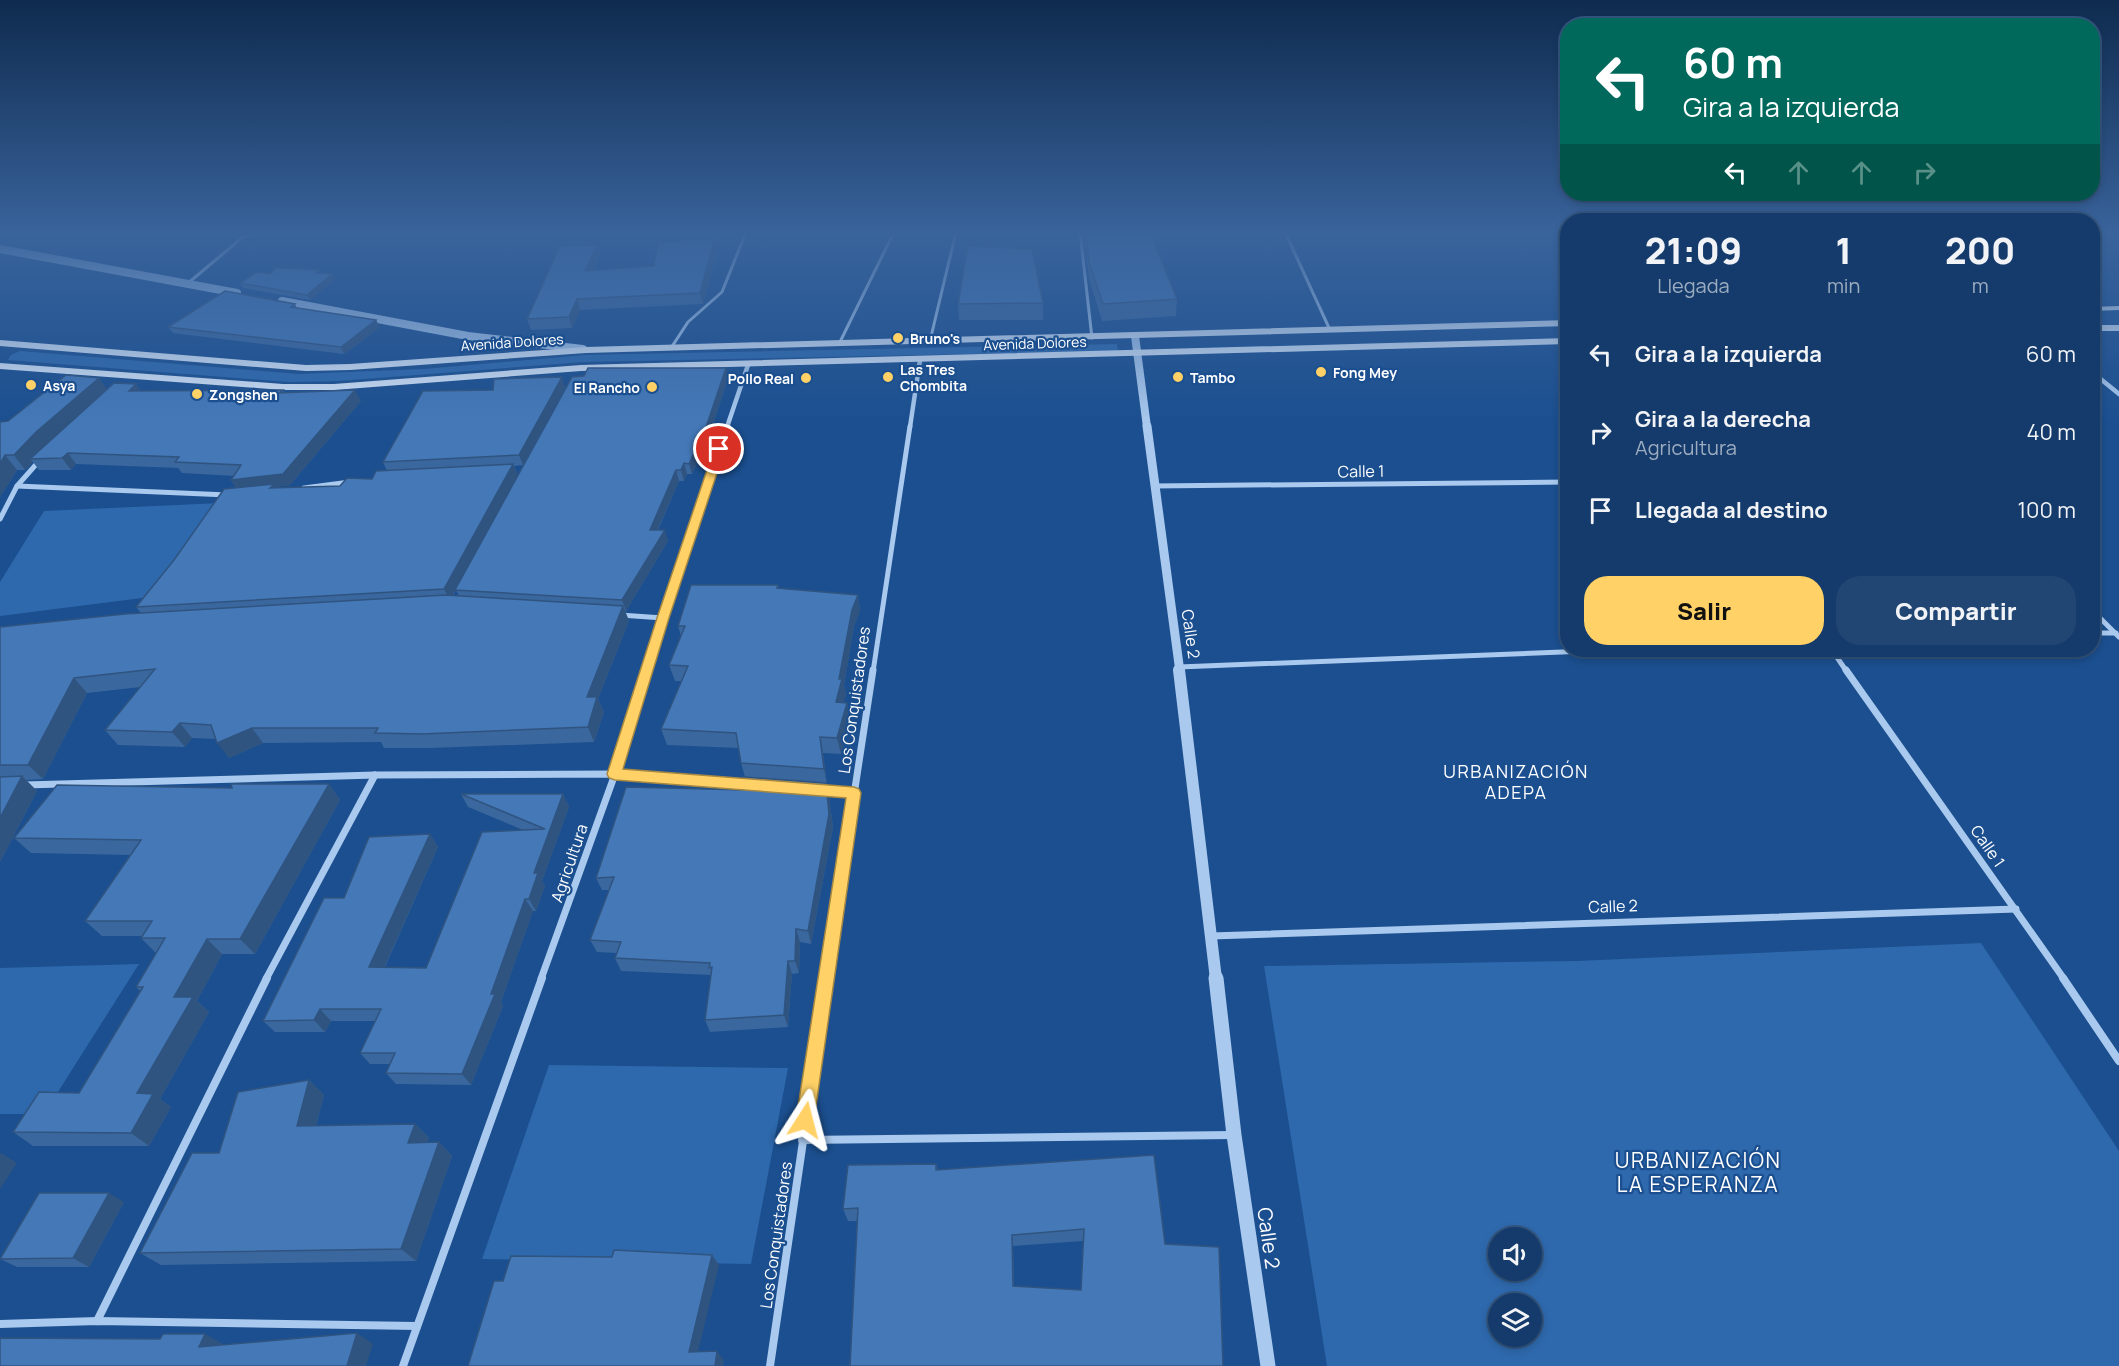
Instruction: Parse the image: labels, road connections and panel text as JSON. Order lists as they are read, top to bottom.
{
  "streets": {
    "main road": ["Avenida Dolores"],
    "street": [
      "Calle 1",
      "Calle 2",
      "Los Conquistadores",
      "Agricultura"
    ]
  },
  "crossings": [
    ["Avenida Dolores", "Calle 2"],
    ["Avenida Dolores", "Los Conquistadores"],
    ["Avenida Dolores", "Agricultura"],
    ["Calle 1", "Calle 2"]
  ],
  "districts": ["URBANIZACIÓN ADEPA", "URBANIZACIÓN LA ESPERANZA"],
  "places": [
    "Bruno's",
    "Fong Mey",
    "Las Tres Chombita",
    "Tambo",
    "Pollo Real",
    "Asya",
    "El Rancho",
    "Zongshen"
  ],
  "page": {
    "turn": ["60 m", "Gira a la izquierda"],
    "eta": [
      "21:09",
      "Llegada",
      "1",
      "min",
      "200",
      "m"
    ],
    "list": [
      {
        "name": "Gira a la izquierda",
        "value": "60 m"
      },
      {
        "name": "Gira a la derecha",
        "note": "Agricultura",
        "value": "40 m"
      },
      {
        "name": "Llegada al destino",
        "value": "100 m"
      }
    ],
    "buttons": ["Salir", "Compartir"]
  }
}
